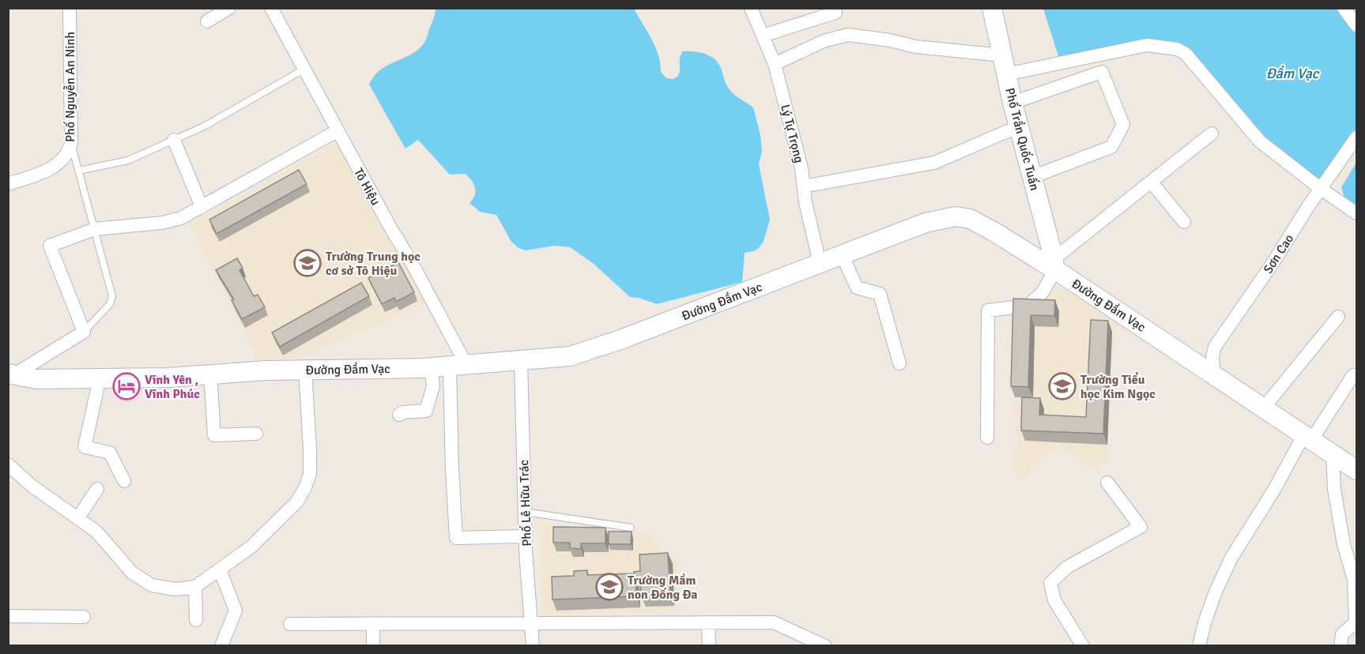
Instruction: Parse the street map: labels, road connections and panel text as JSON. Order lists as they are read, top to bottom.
{
  "streets": {
    "street": [
      "Phố Nguyễn An Ninh",
      "Lý Tự Trọng",
      "Phố Trần Quốc Tuấn",
      "Tô Hiệu",
      "Sơn Cao",
      "Đường Đầm Vạc",
      "Phố Lê Hữu Trác"
    ]
  },
  "crossings": [
    ["Lý Tự Trọng", "Đường Đầm Vạc"],
    ["Phố Trần Quốc Tuấn", "Đường Đầm Vạc"],
    ["Tô Hiệu", "Đường Đầm Vạc"],
    ["Sơn Cao", "Đường Đầm Vạc"],
    ["Đường Đầm Vạc", "Phố Lê Hữu Trác"]
  ],
  "water": ["Đầm Vạc"],
  "places": {
    "school or university": ["Trường Trung học cơ sở Tô Hiệu", "Trường Tiểu học Kim Ngọc", "Trường Mầm non Đống Đa"],
    "hotel": ["Vĩnh Yên , Vĩnh Phúc"]
  }
}
